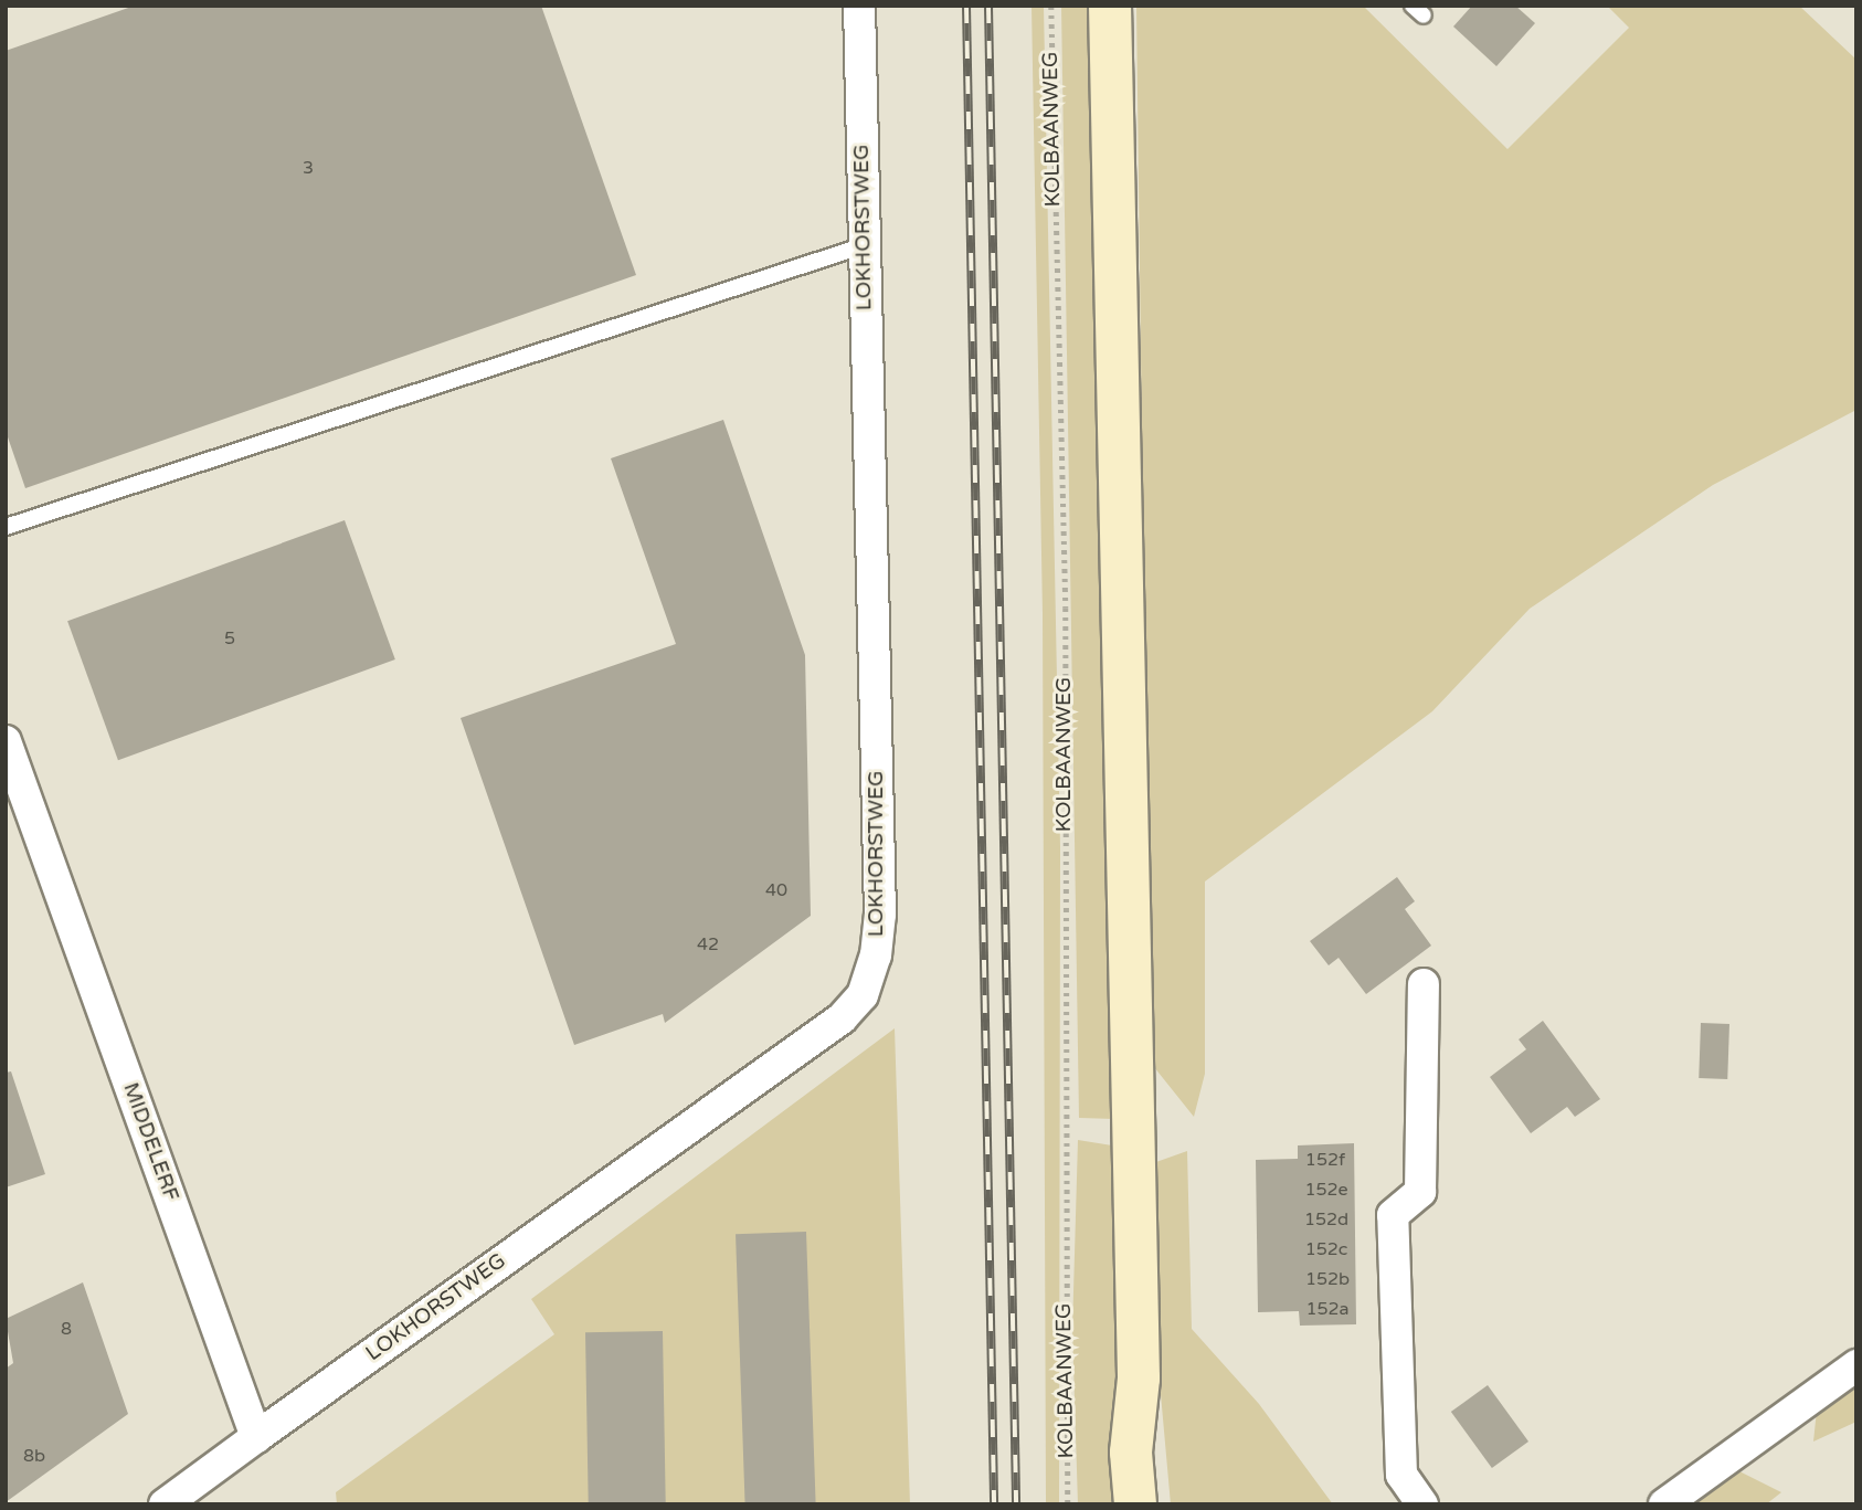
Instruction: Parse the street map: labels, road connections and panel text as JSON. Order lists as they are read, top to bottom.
{
  "streets": {
    "street": ["LOKHORSTWEG", "MIDDELERF"],
    "path": ["KOLBAANWEG"]
  },
  "crossings": [
    ["LOKHORSTWEG", "MIDDELERF"]
  ],
  "house_numbers": [
    "3",
    "5",
    "40",
    "42",
    "152f",
    "152e",
    "152d",
    "152c",
    "152b",
    "152a",
    "8",
    "8b"
  ]
}
